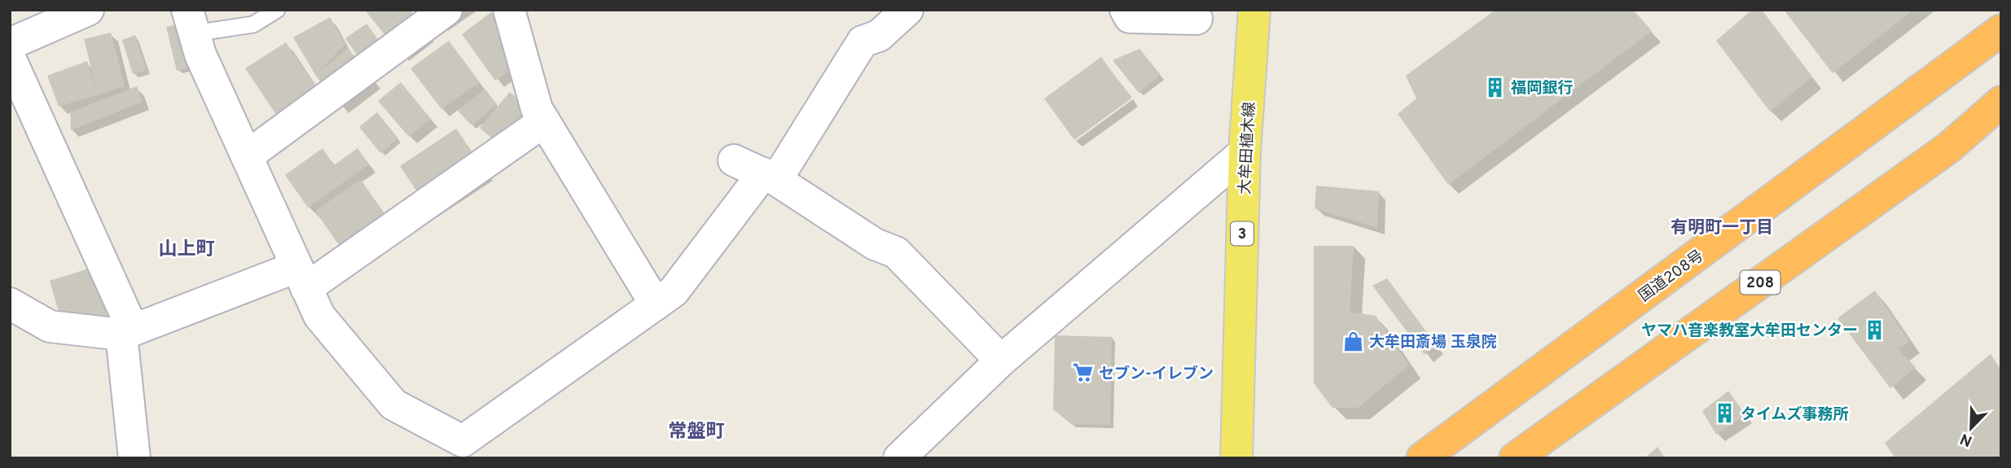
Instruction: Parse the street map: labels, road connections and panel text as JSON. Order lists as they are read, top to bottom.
{
  "streets": {
    "highway": ["国道208号", "208"],
    "main road": ["大牟田植木線", "3"]
  },
  "districts": ["有明町一丁目", "山上町", "常盤町"],
  "places": {
    "building": ["福岡銀行", "ヤマハ音楽教室大牟田センター", "タイムズ事務所"],
    "shop": ["大牟田斎場 玉泉院"],
    "supermarket": ["セブン-イレブン"]
  },
  "north": "bottom left"
}
